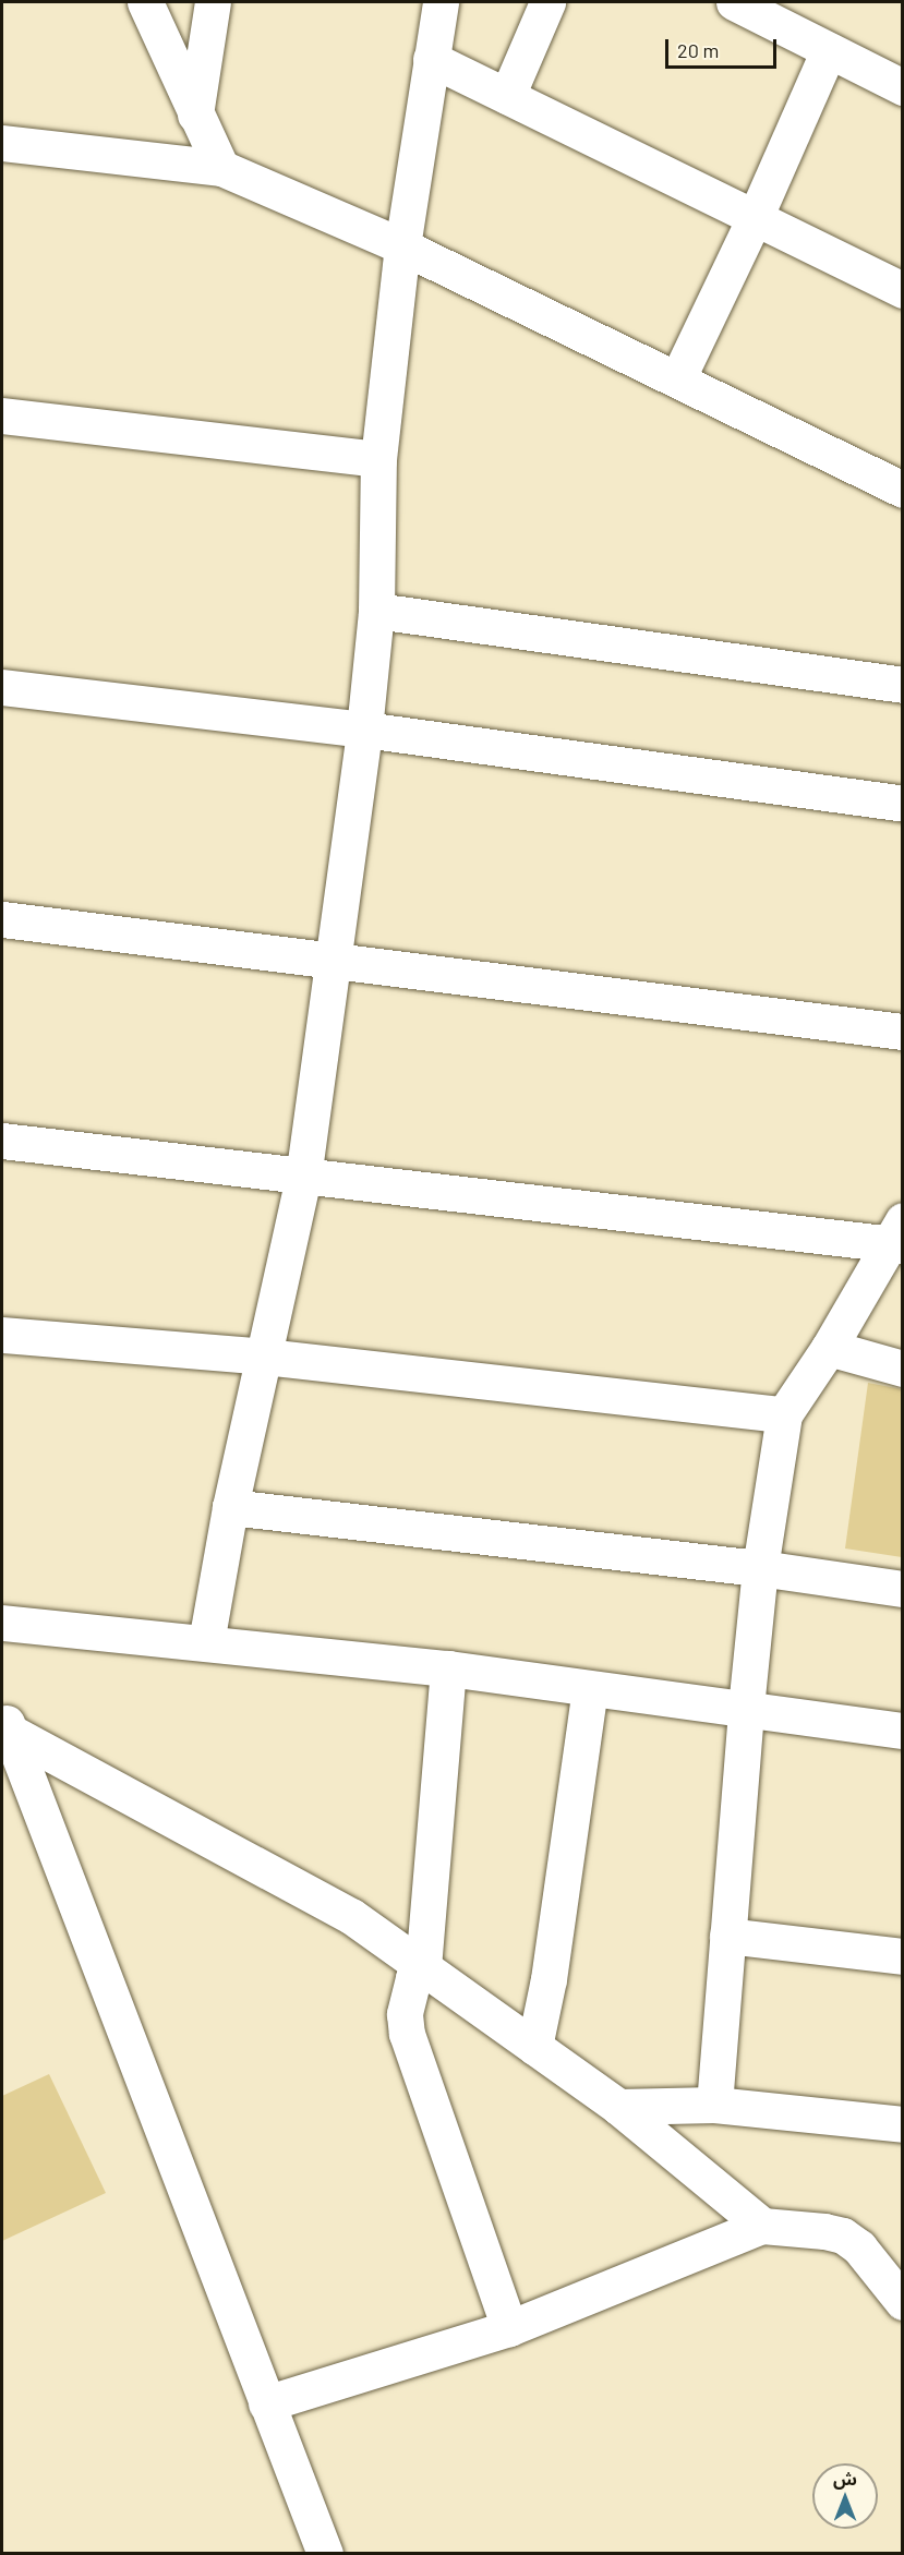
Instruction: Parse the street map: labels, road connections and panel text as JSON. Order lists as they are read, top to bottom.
{
  "scale_bar": "20 m",
  "north": "top"
}
